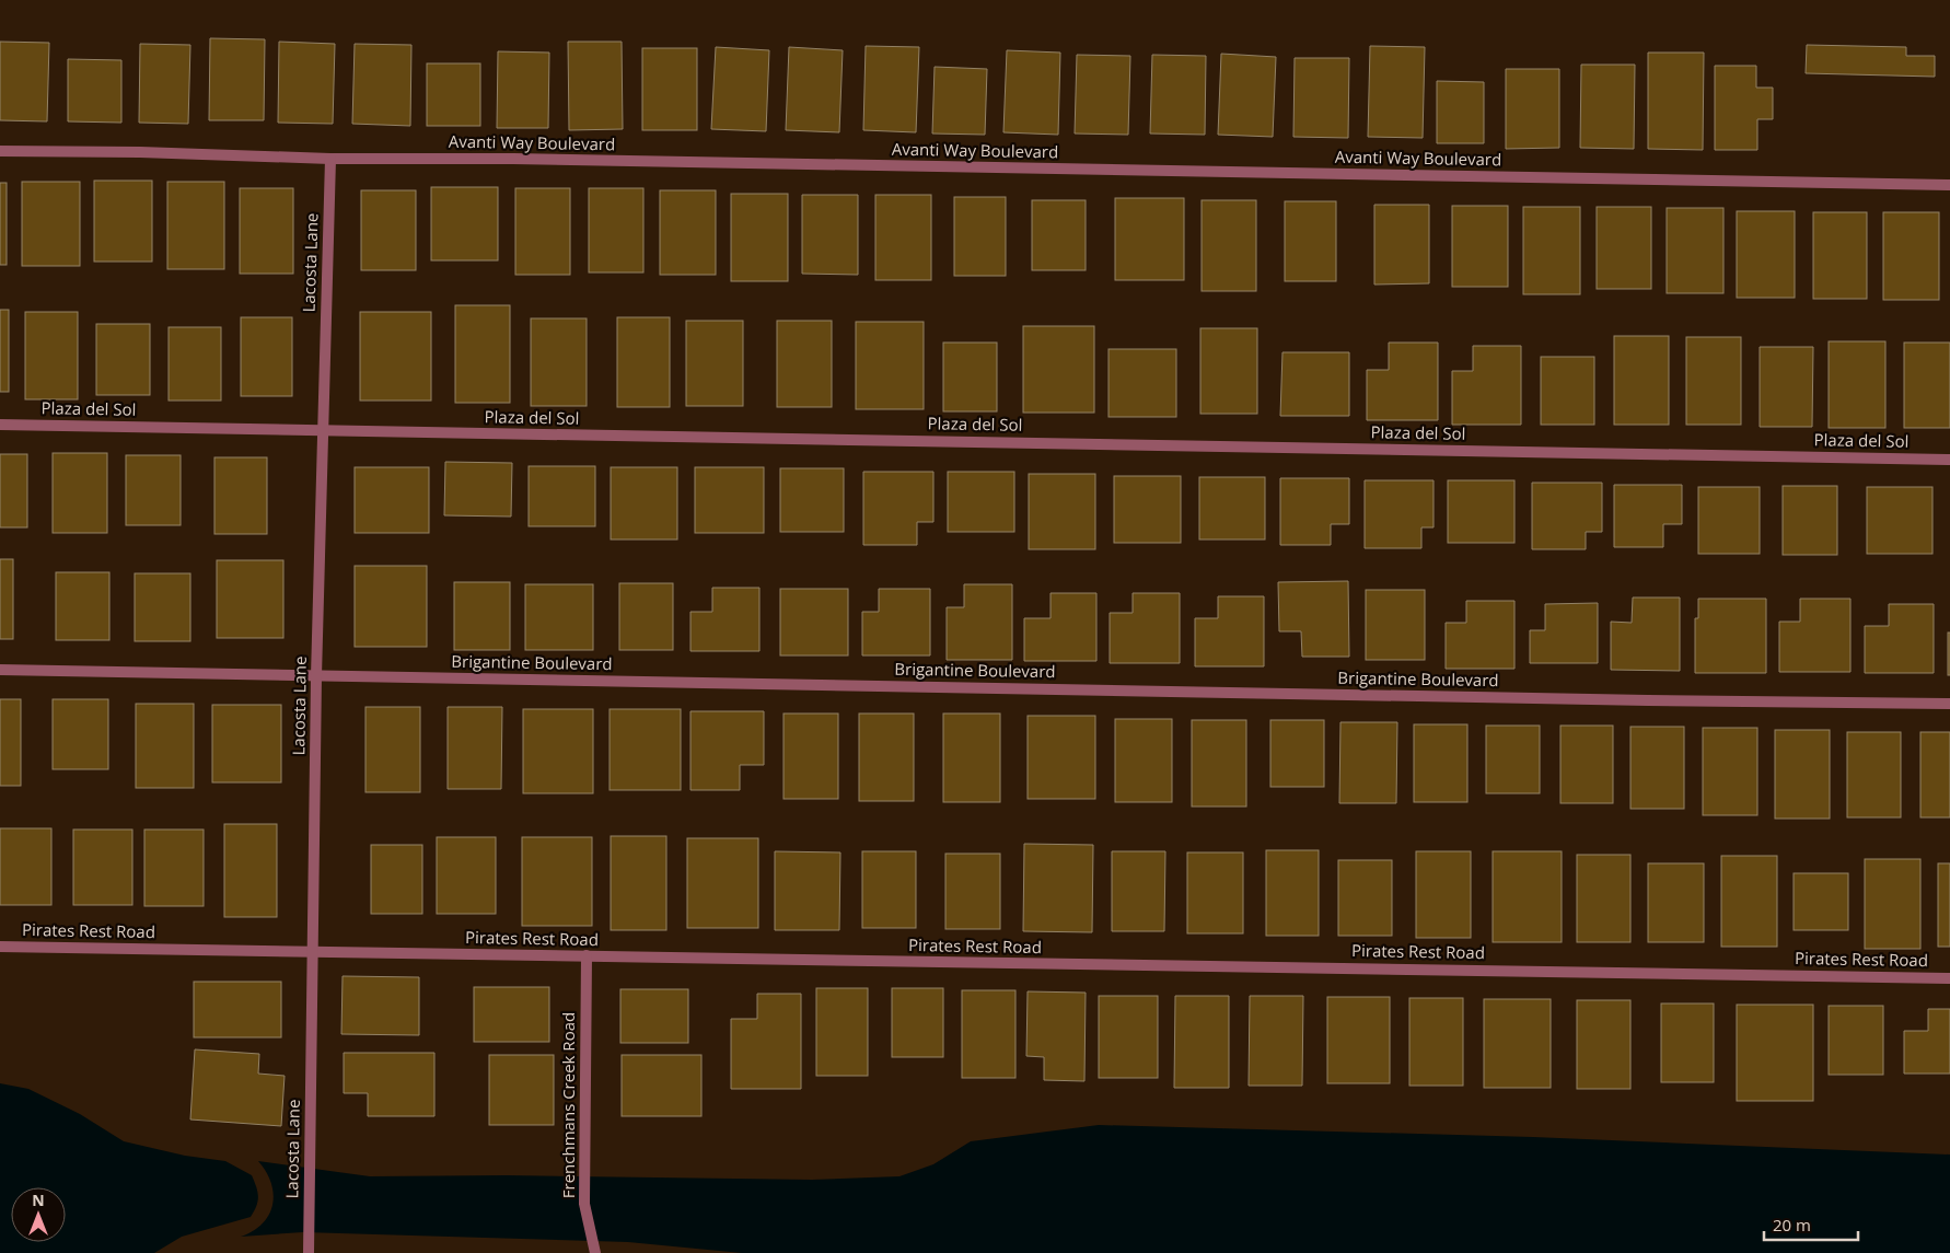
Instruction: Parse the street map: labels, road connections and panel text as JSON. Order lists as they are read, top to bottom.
{
  "streets": {
    "street": [
      "Avanti Way Boulevard",
      "Lacosta Lane",
      "Plaza del Sol",
      "Brigantine Boulevard",
      "Pirates Rest Road",
      "Frenchmans Creek Road"
    ]
  },
  "crossings": [
    ["Avanti Way Boulevard", "Lacosta Lane"],
    ["Lacosta Lane", "Plaza del Sol"],
    ["Lacosta Lane", "Brigantine Boulevard"],
    ["Lacosta Lane", "Pirates Rest Road"],
    ["Pirates Rest Road", "Frenchmans Creek Road"]
  ],
  "scale_bar": "20 m",
  "north": "top"
}
